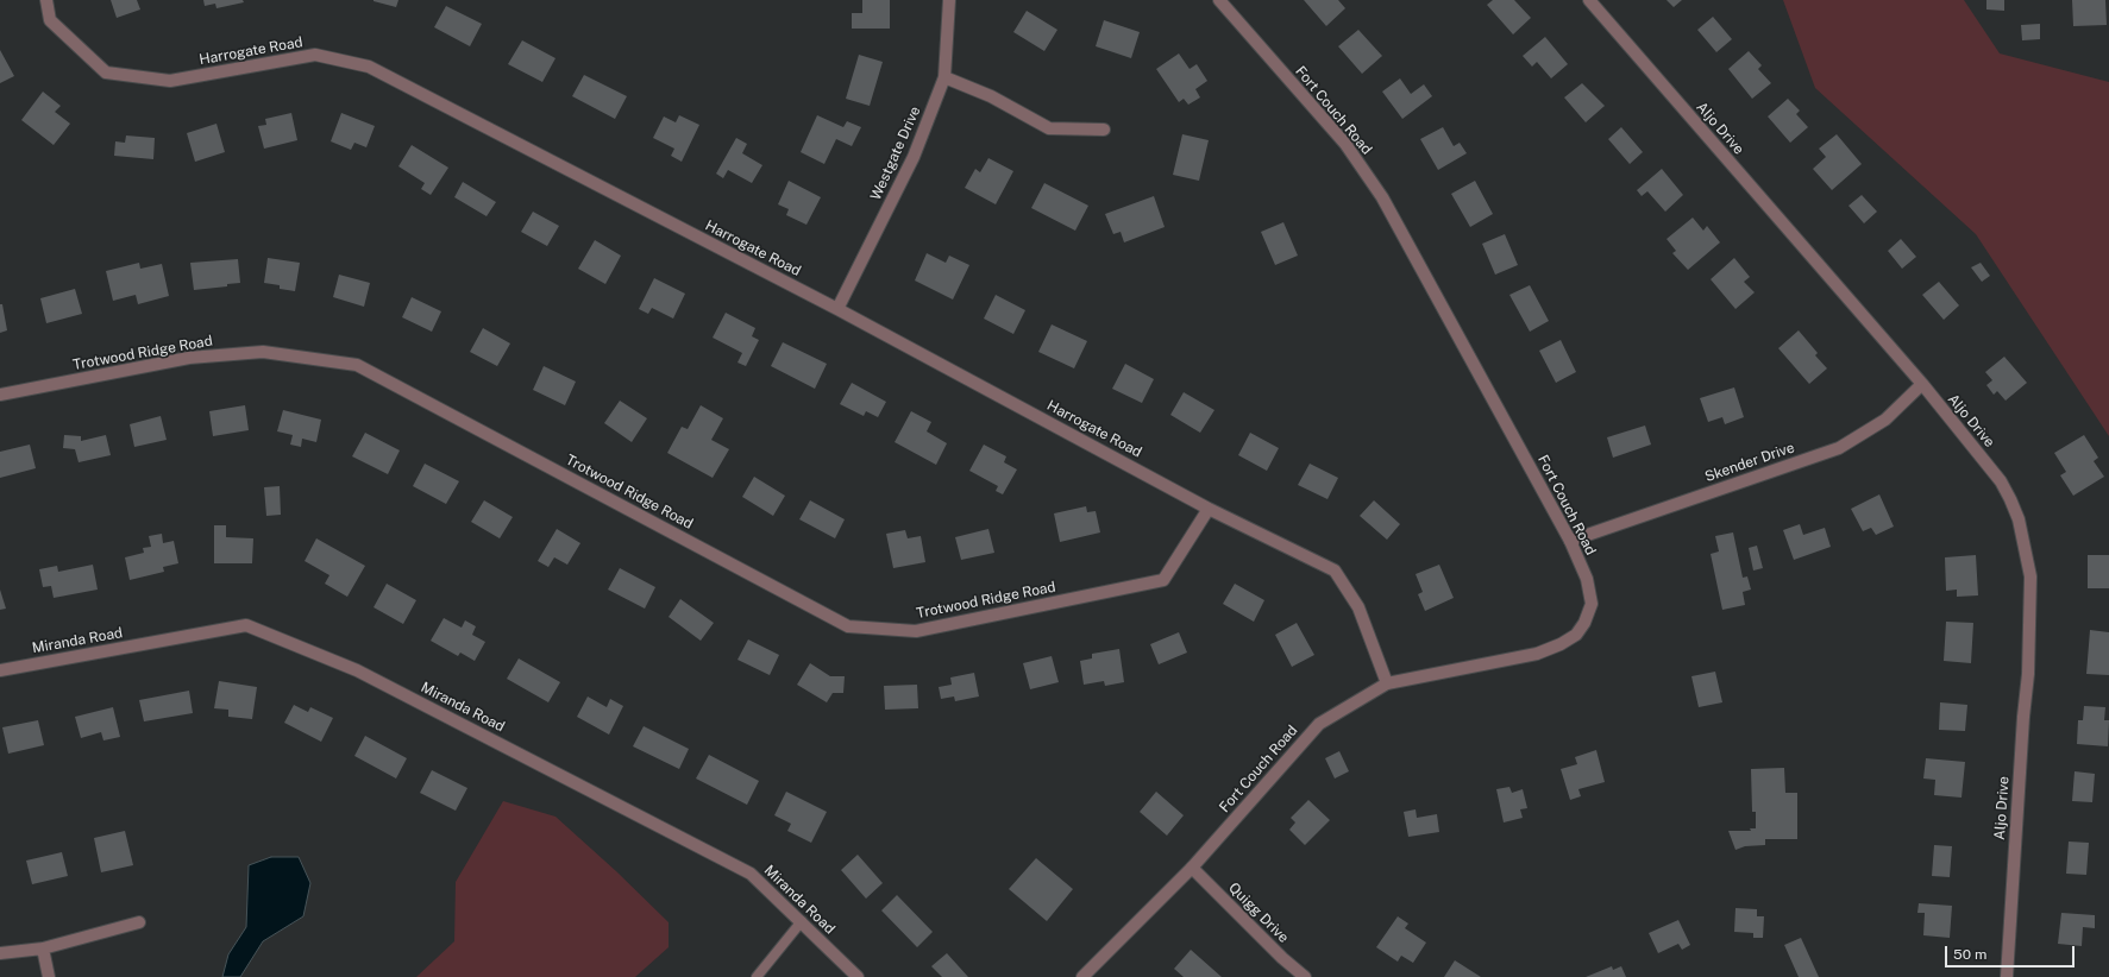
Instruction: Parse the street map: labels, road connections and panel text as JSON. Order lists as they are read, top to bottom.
{
  "streets": {
    "street": [
      "Harrogate Road",
      "Fort Couch Road",
      "Aljo Drive",
      "Westgate Drive",
      "Trotwood Ridge Road",
      "Skender Drive",
      "Miranda Road",
      "Quigg Drive"
    ]
  },
  "crossings": [
    ["Harrogate Road", "Fort Couch Road"],
    ["Harrogate Road", "Westgate Drive"],
    ["Harrogate Road", "Trotwood Ridge Road"],
    ["Fort Couch Road", "Skender Drive"],
    ["Fort Couch Road", "Quigg Drive"],
    ["Aljo Drive", "Skender Drive"]
  ],
  "scale_bar": "50 m"
}
